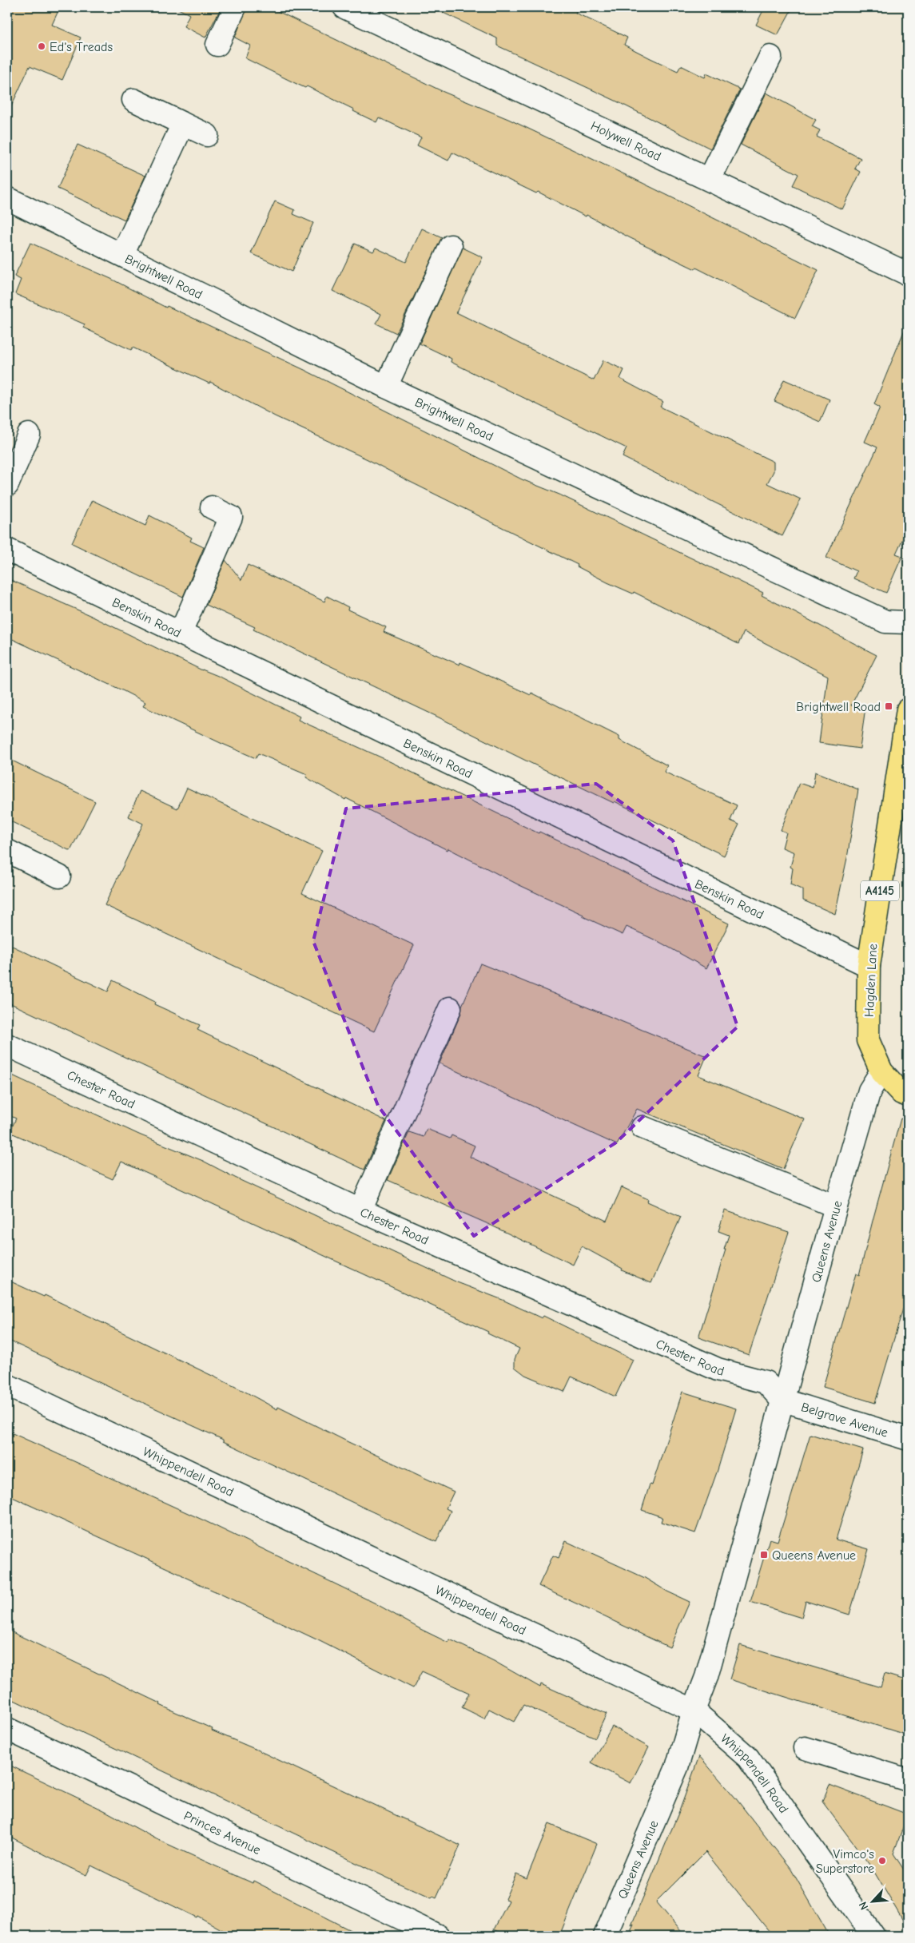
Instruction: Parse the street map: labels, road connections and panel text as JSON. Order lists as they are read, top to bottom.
{
  "streets": {
    "main road": ["A4145", "Hagden Lane"],
    "street": [
      "Holywell Road",
      "Brightwell Road",
      "Benskin Road",
      "Chester Road",
      "Queens Avenue",
      "Belgrave Avenue",
      "Whippendell Road",
      "Princes Avenue"
    ]
  },
  "crossings": [
    ["Benskin Road", "Hagden Lane"],
    ["Hagden Lane", "Queens Avenue"],
    ["Chester Road", "Queens Avenue"],
    ["Chester Road", "Belgrave Avenue"],
    ["Queens Avenue", "Belgrave Avenue"],
    ["Queens Avenue", "Whippendell Road"]
  ],
  "places": {
    "other": ["Ed's Treads", "Vimco's Superstore"],
    "transit": ["Brightwell Road", "Queens Avenue"]
  },
  "north": "bottom left"
}
